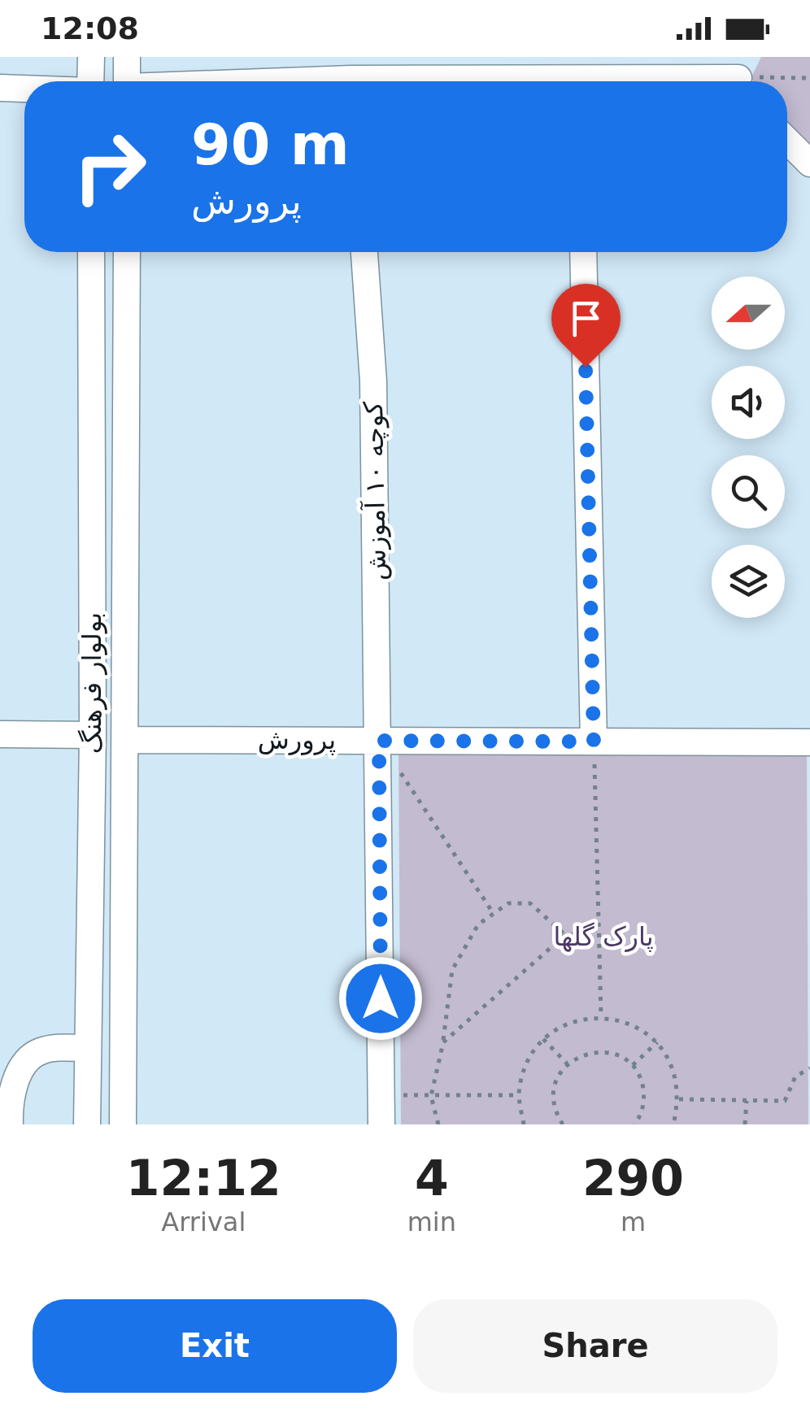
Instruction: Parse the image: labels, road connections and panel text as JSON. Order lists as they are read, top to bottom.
{
  "streets": {
    "street": ["کوچه ۱۰ آموزش", "بولوار فرهنگ", "پرورش"]
  },
  "crossings": [
    ["کوچه ۱۰ آموزش", "پرورش"],
    ["بولوار فرهنگ", "پرورش"]
  ],
  "parks": ["پارک گلها"],
  "north": "left",
  "page": {
    "status": "12:08",
    "turn": ["90 m", "پرورش"],
    "eta": [
      "12:12",
      "Arrival",
      "4",
      "min",
      "290",
      "m"
    ],
    "buttons": ["Exit", "Share"]
  }
}
